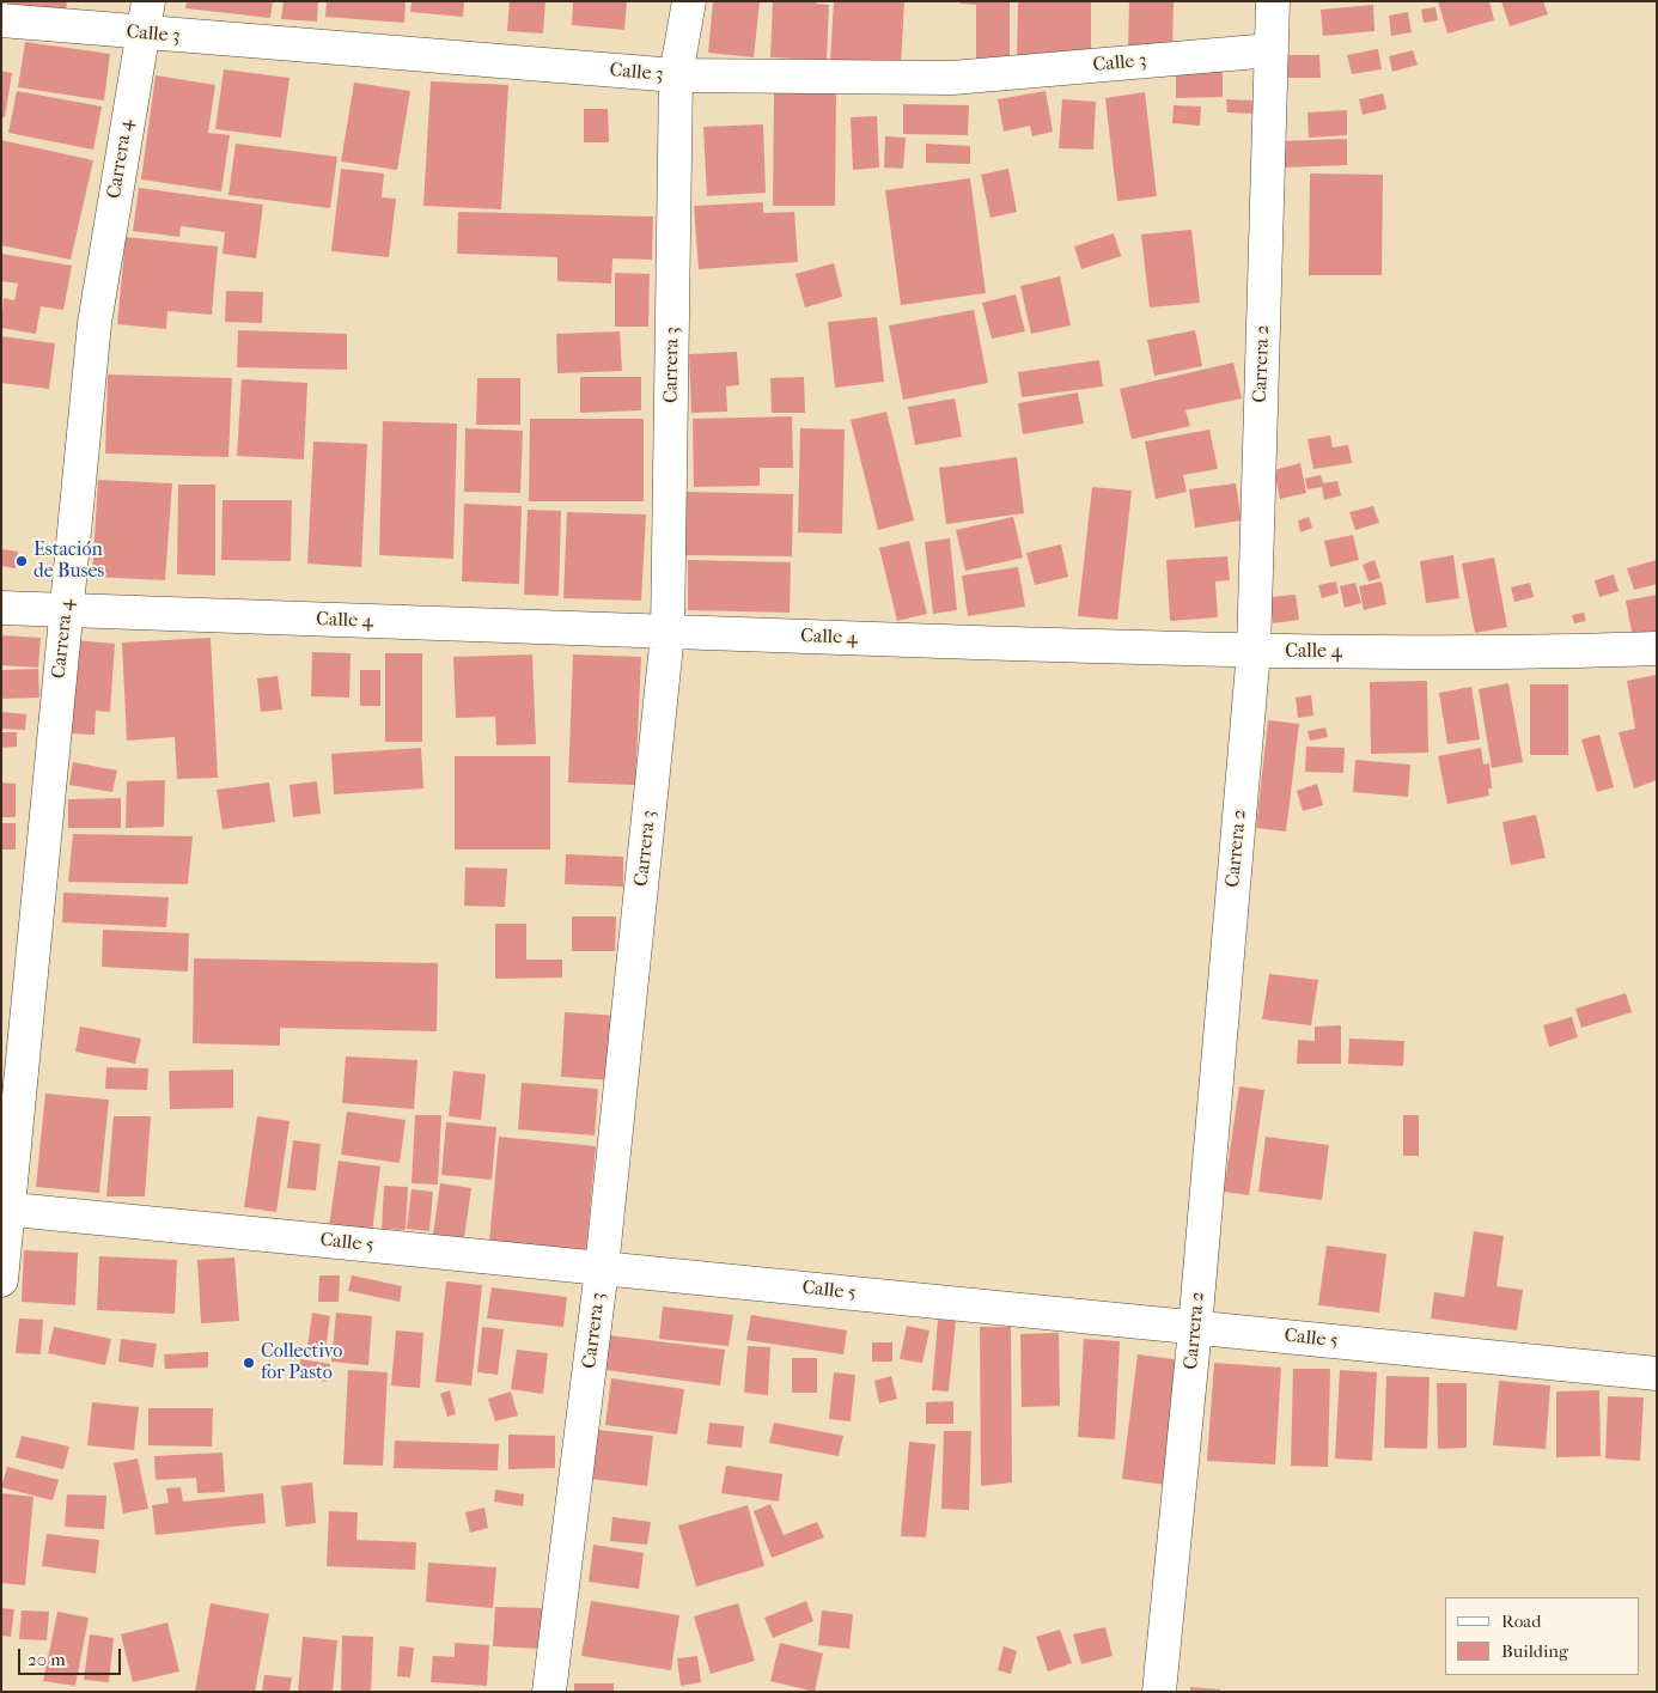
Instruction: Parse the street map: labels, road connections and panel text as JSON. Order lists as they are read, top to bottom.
{
  "streets": {
    "street": [
      "Calle 3",
      "Carrera 4",
      "Carrera 2",
      "Carrera 3",
      "Calle 4",
      "Calle 5"
    ]
  },
  "crossings": [
    ["Calle 3", "Carrera 4"],
    ["Calle 3", "Carrera 2"],
    ["Calle 3", "Carrera 3"],
    ["Carrera 4", "Calle 4"],
    ["Carrera 4", "Calle 5"],
    ["Carrera 2", "Calle 4"],
    ["Carrera 2", "Calle 5"],
    ["Carrera 3", "Calle 4"],
    ["Carrera 3", "Calle 5"]
  ],
  "places": ["Estación de Buses", "Collectivo for Pasto"],
  "legend": ["Road", "Building"],
  "scale_bar": "20 m"
}
